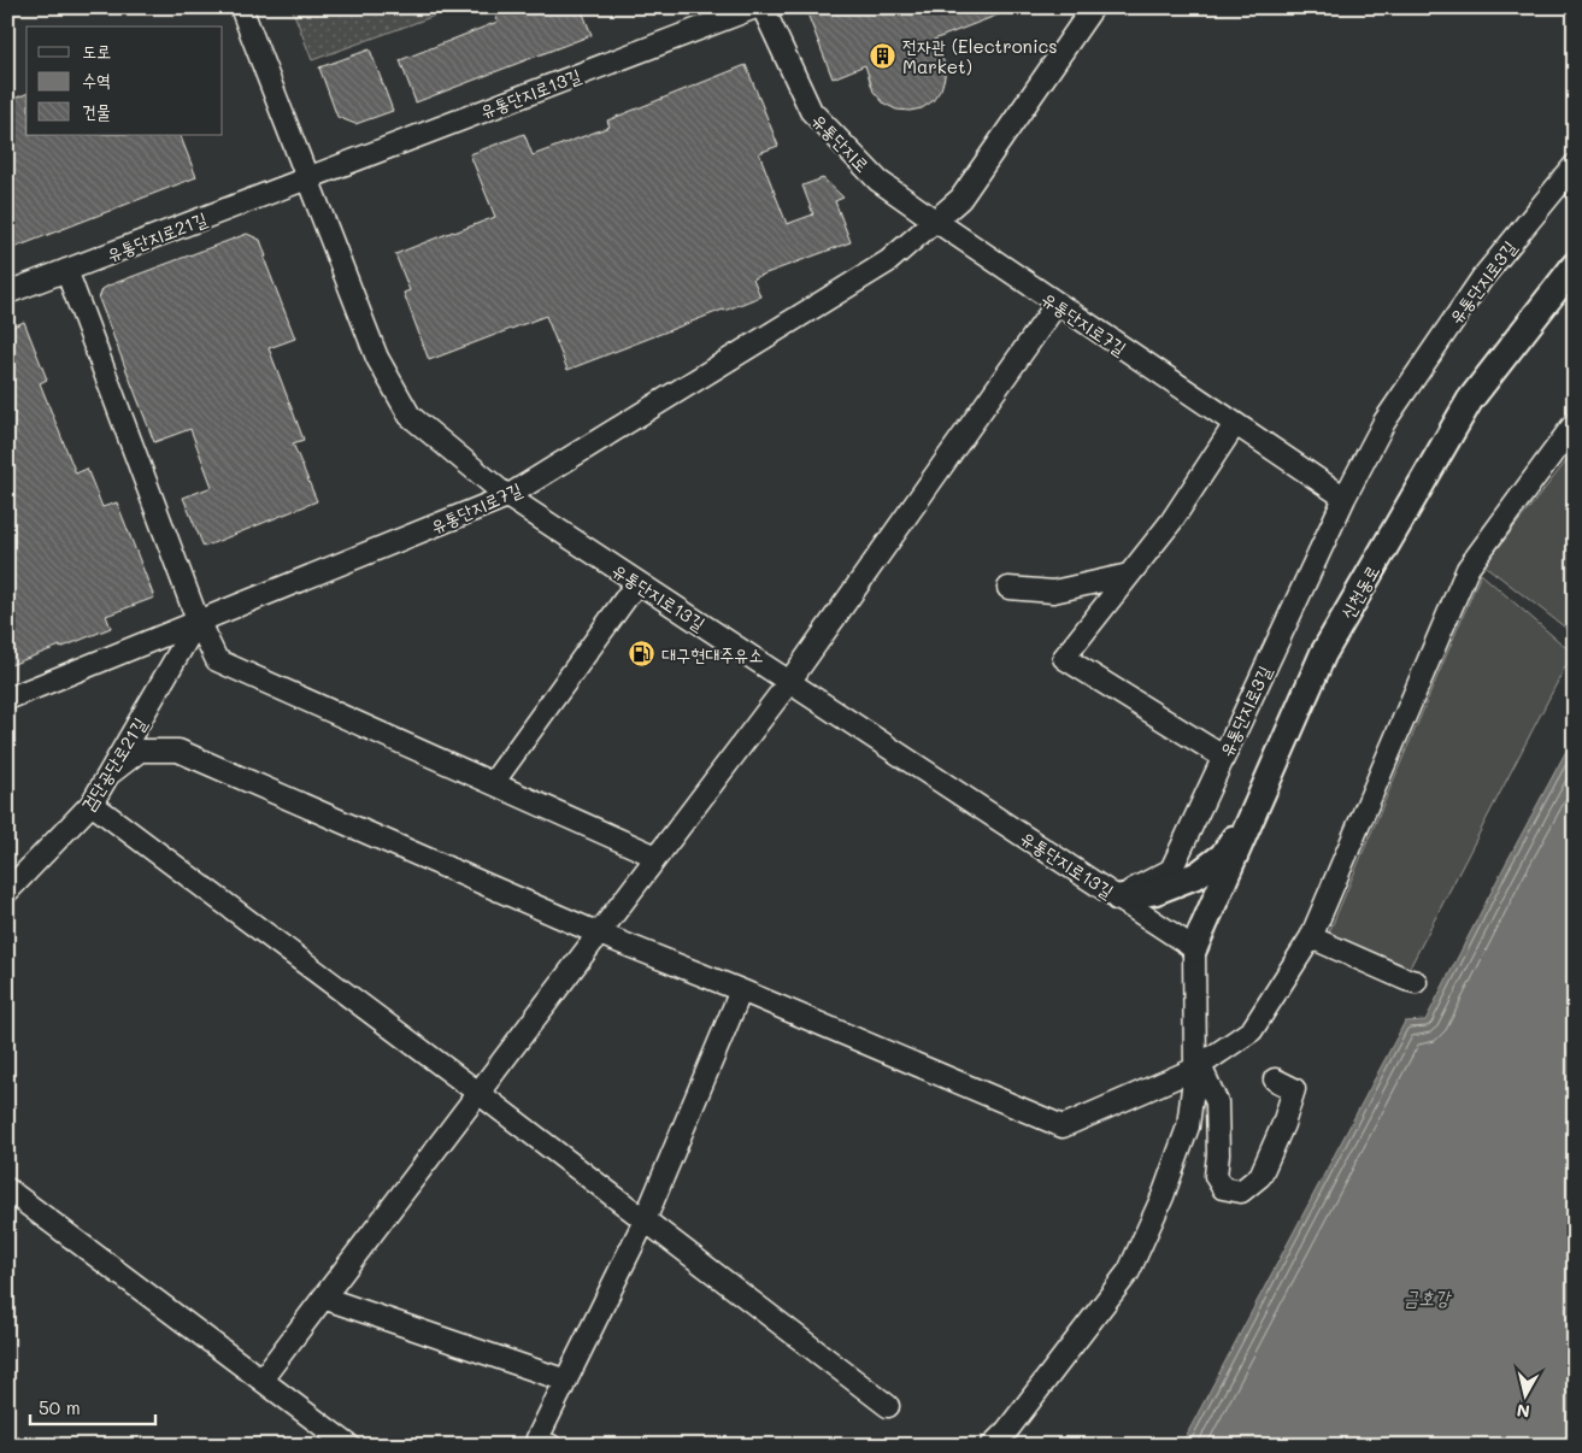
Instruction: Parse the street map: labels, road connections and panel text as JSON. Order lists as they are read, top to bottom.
{
  "streets": {
    "main road": ["신천동로"],
    "street": [
      "유통단지로13길",
      "유통단지로",
      "유통단지로21길",
      "유통단지로3길",
      "유통단지로7길",
      "검단공단로21길"
    ]
  },
  "crossings": [
    ["유통단지로13길", "유통단지로21길"],
    ["유통단지로13길", "유통단지로3길"],
    ["유통단지로13길", "유통단지로7길"],
    ["유통단지로13길", "신천동로"],
    ["유통단지로", "유통단지로7길"],
    ["유통단지로7길", "검단공단로21길"]
  ],
  "water": ["금호강"],
  "places": {
    "building": ["전자관 (Electronics Market)"],
    "fuel station": ["대구현대주유소"]
  },
  "legend": ["도로", "수역", "건물"],
  "scale_bar": "50 m",
  "north": "bottom"
}
